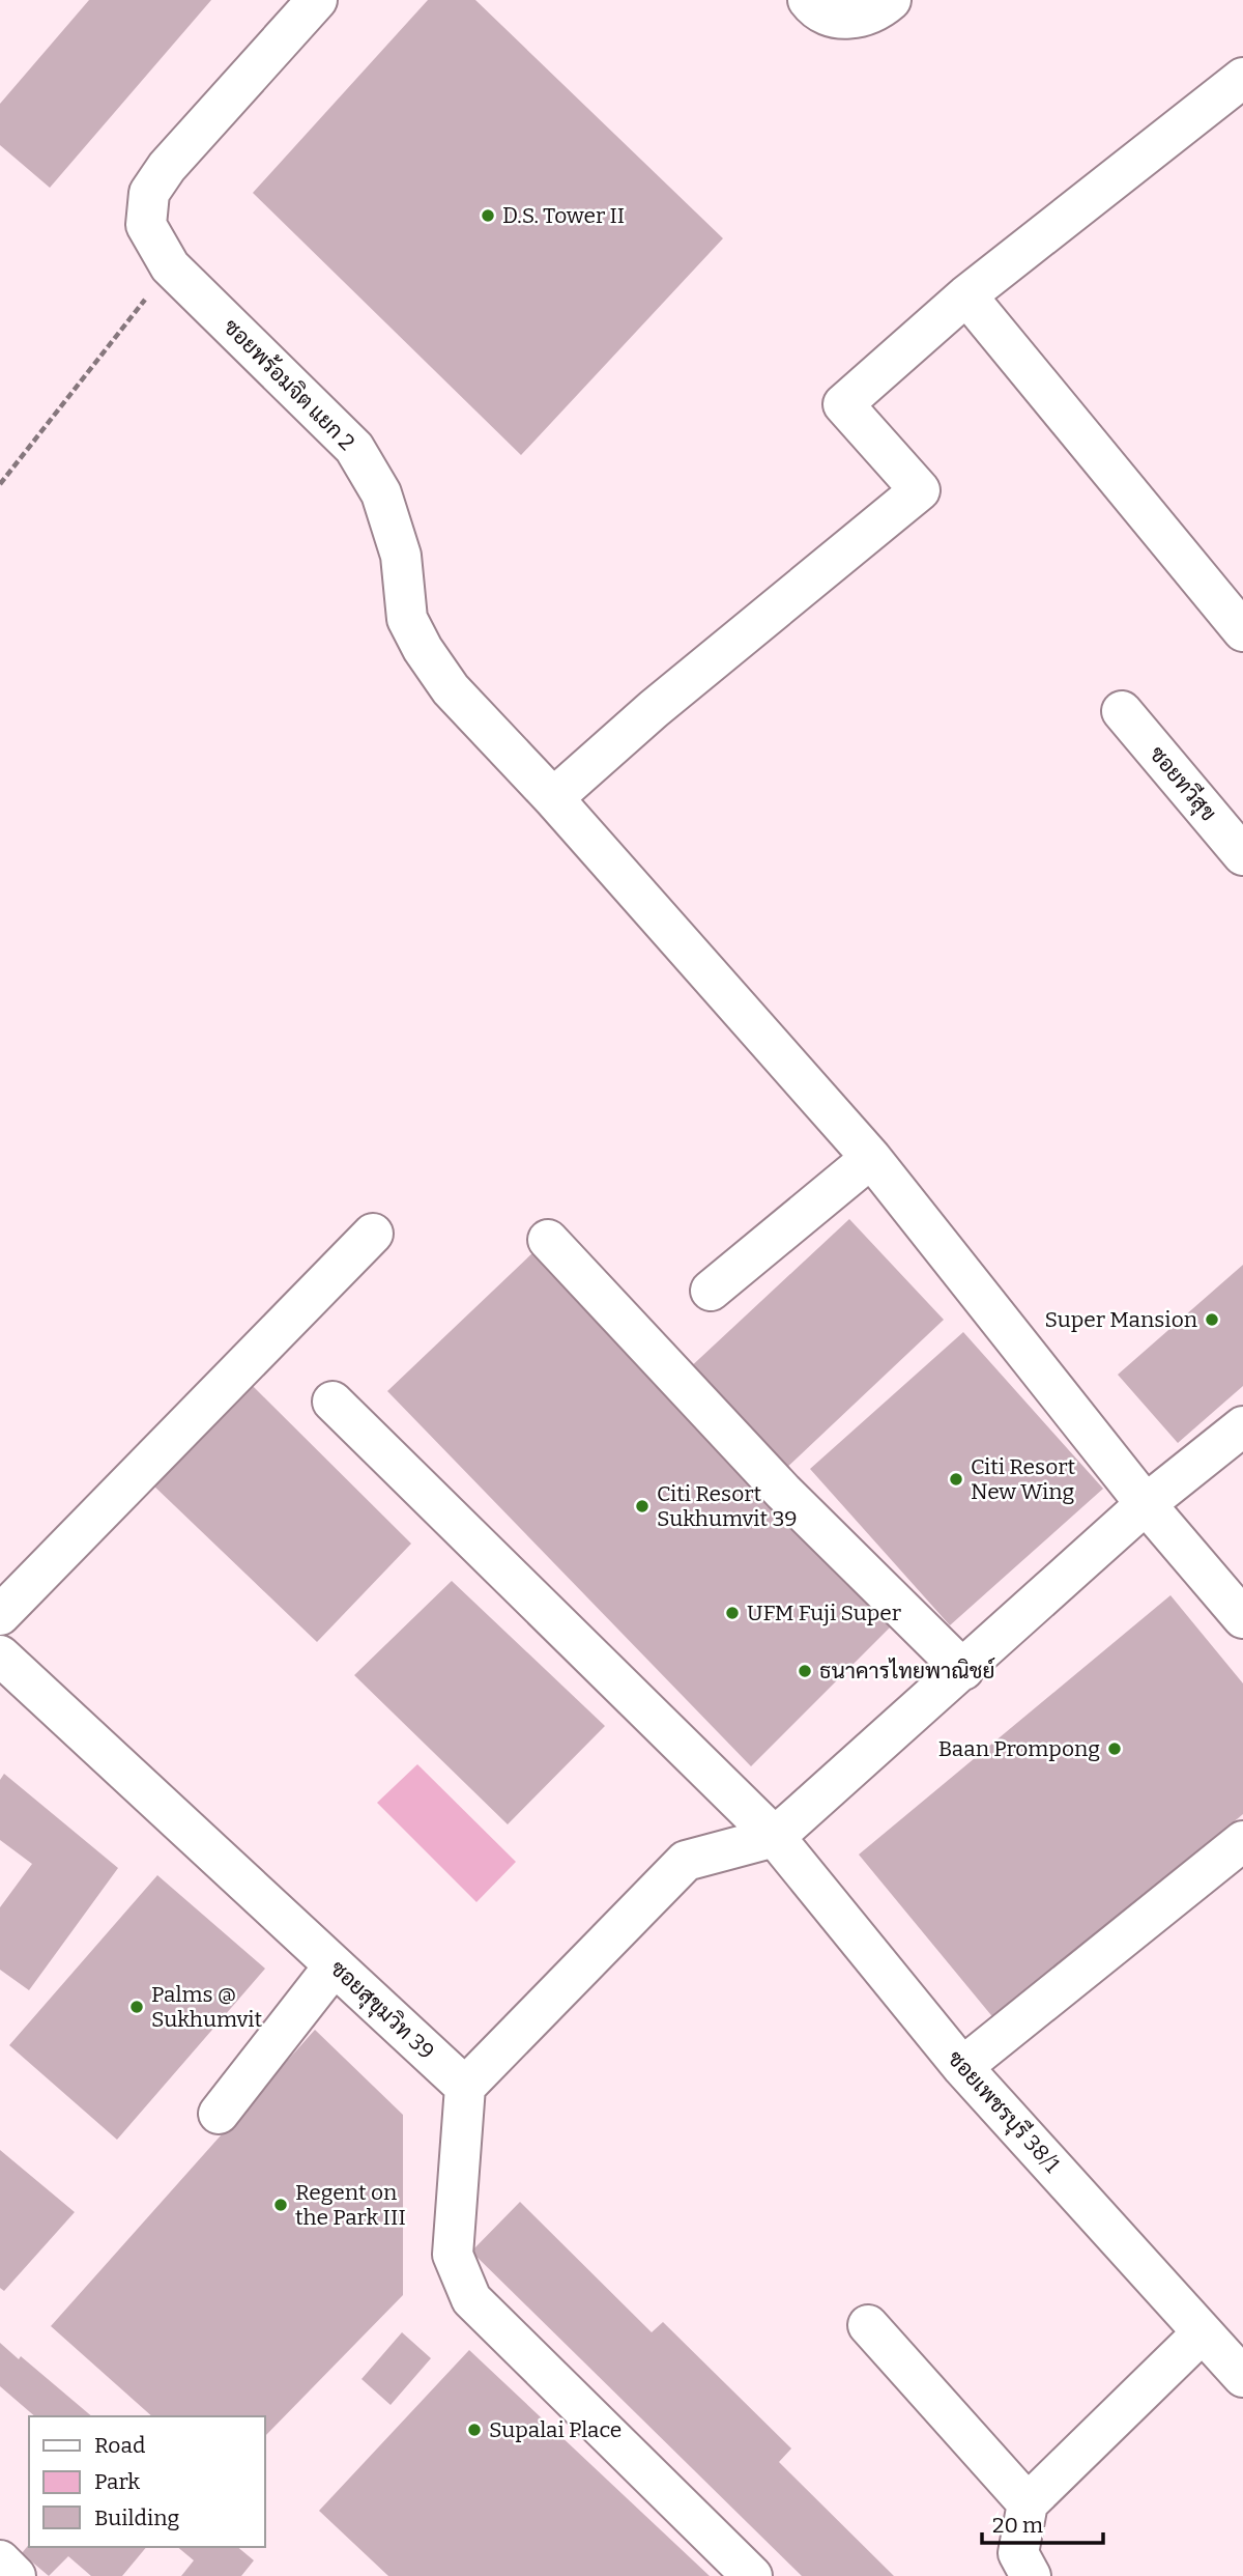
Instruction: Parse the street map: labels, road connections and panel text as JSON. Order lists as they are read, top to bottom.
{
  "streets": {
    "street": [
      "ซอยพร้อมจิต แยก 2",
      "ซอยทวีสุข",
      "ซอยสุขุมวิท 39",
      "ซอยเพชรบุรี 38/1"
    ]
  },
  "places": [
    "D.S. Tower II",
    "Super Mansion",
    "Citi Resort New Wing",
    "Citi Resort Sukhumvit 39",
    "UFM Fuji Super",
    "ธนาคารไทยพาณิชย์",
    "Baan Prompong",
    "Palms @ Sukhumvit",
    "Regent on the Park III",
    "Supalai Place"
  ],
  "legend": ["Road", "Park", "Building"],
  "scale_bar": "20 m"
}
